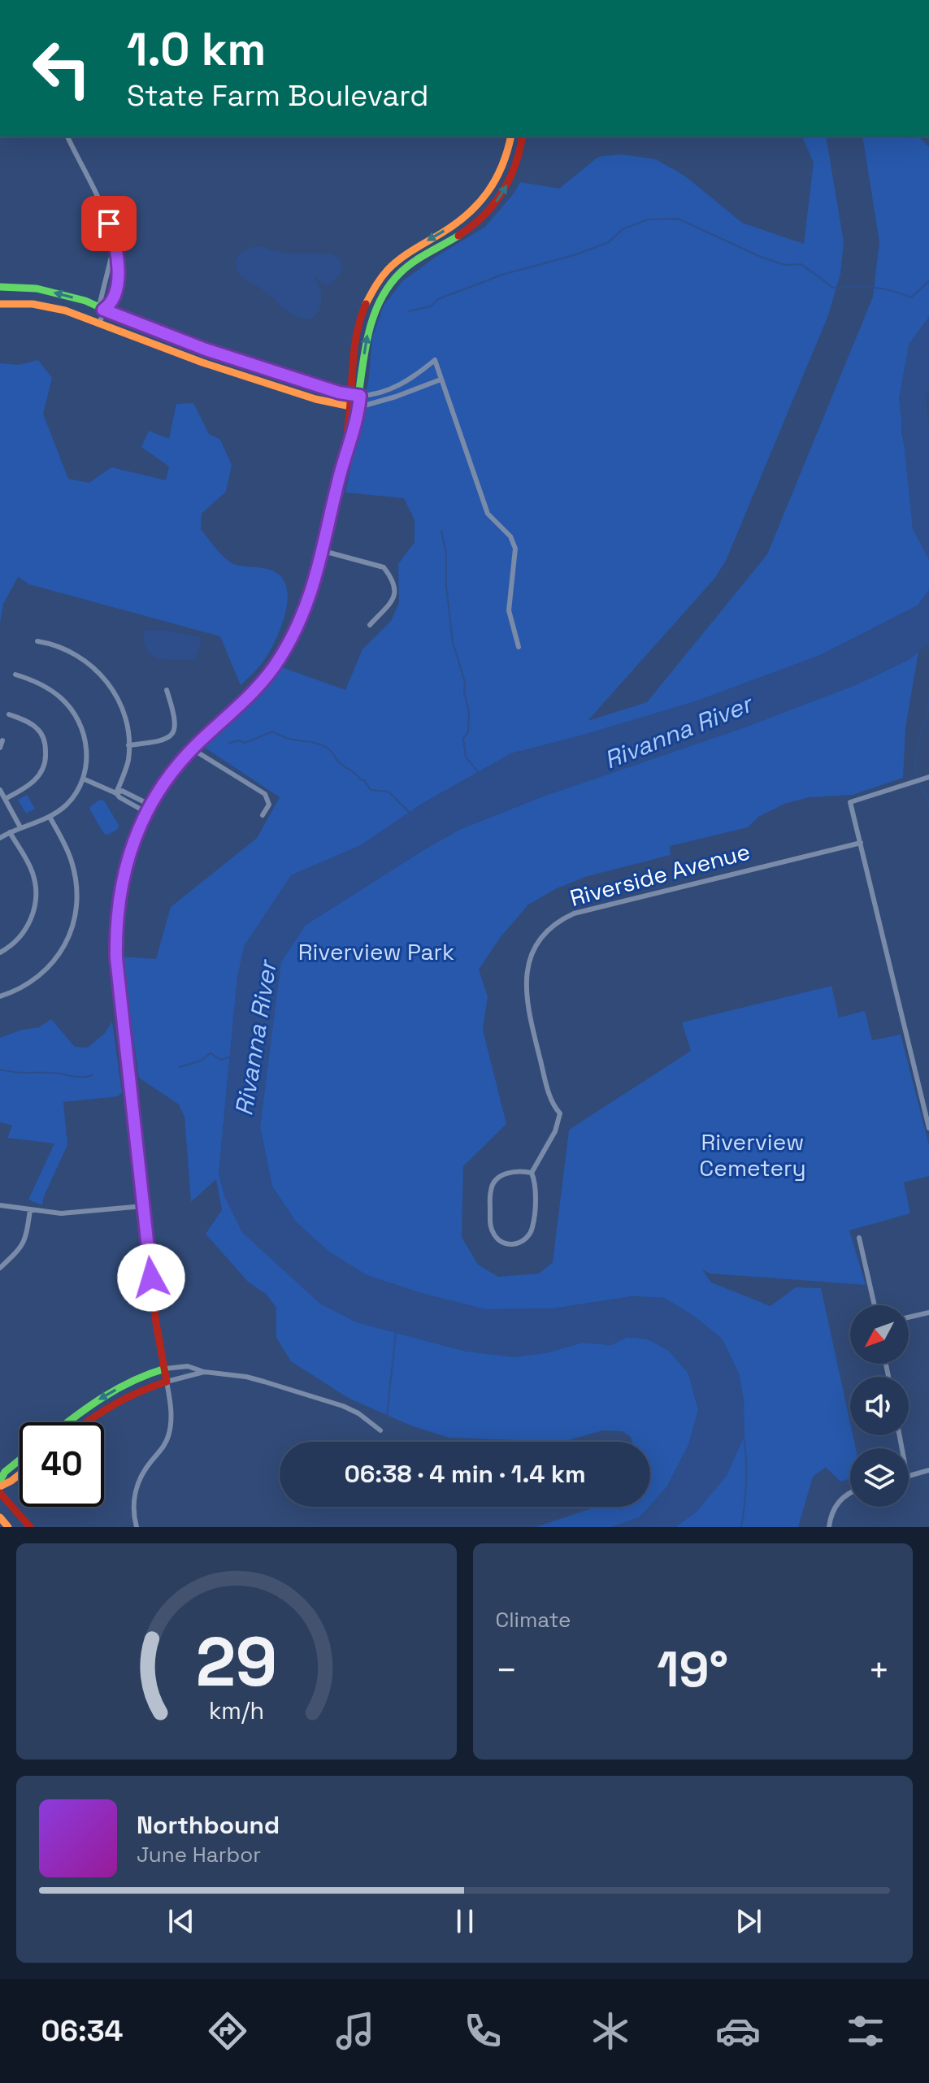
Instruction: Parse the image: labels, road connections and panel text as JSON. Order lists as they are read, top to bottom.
{
  "streets": {
    "street": ["Riverside Avenue"]
  },
  "water": ["Rivanna River"],
  "parks": ["Riverview Park", "Riverview Cemetery"],
  "north": "bottom left",
  "page": {
    "turn": ["1.0 km", "State Farm Boulevard"],
    "limit": "40",
    "trip": "06:38 · 4 min · 1.4 km",
    "tile": "Climate",
    "heat": ["−", "19°", "+"],
    "song": ["Northbound", "June Harbor"],
    "tabs": "06:34",
    "gauge": ["29", "km/h"]
  }
}
